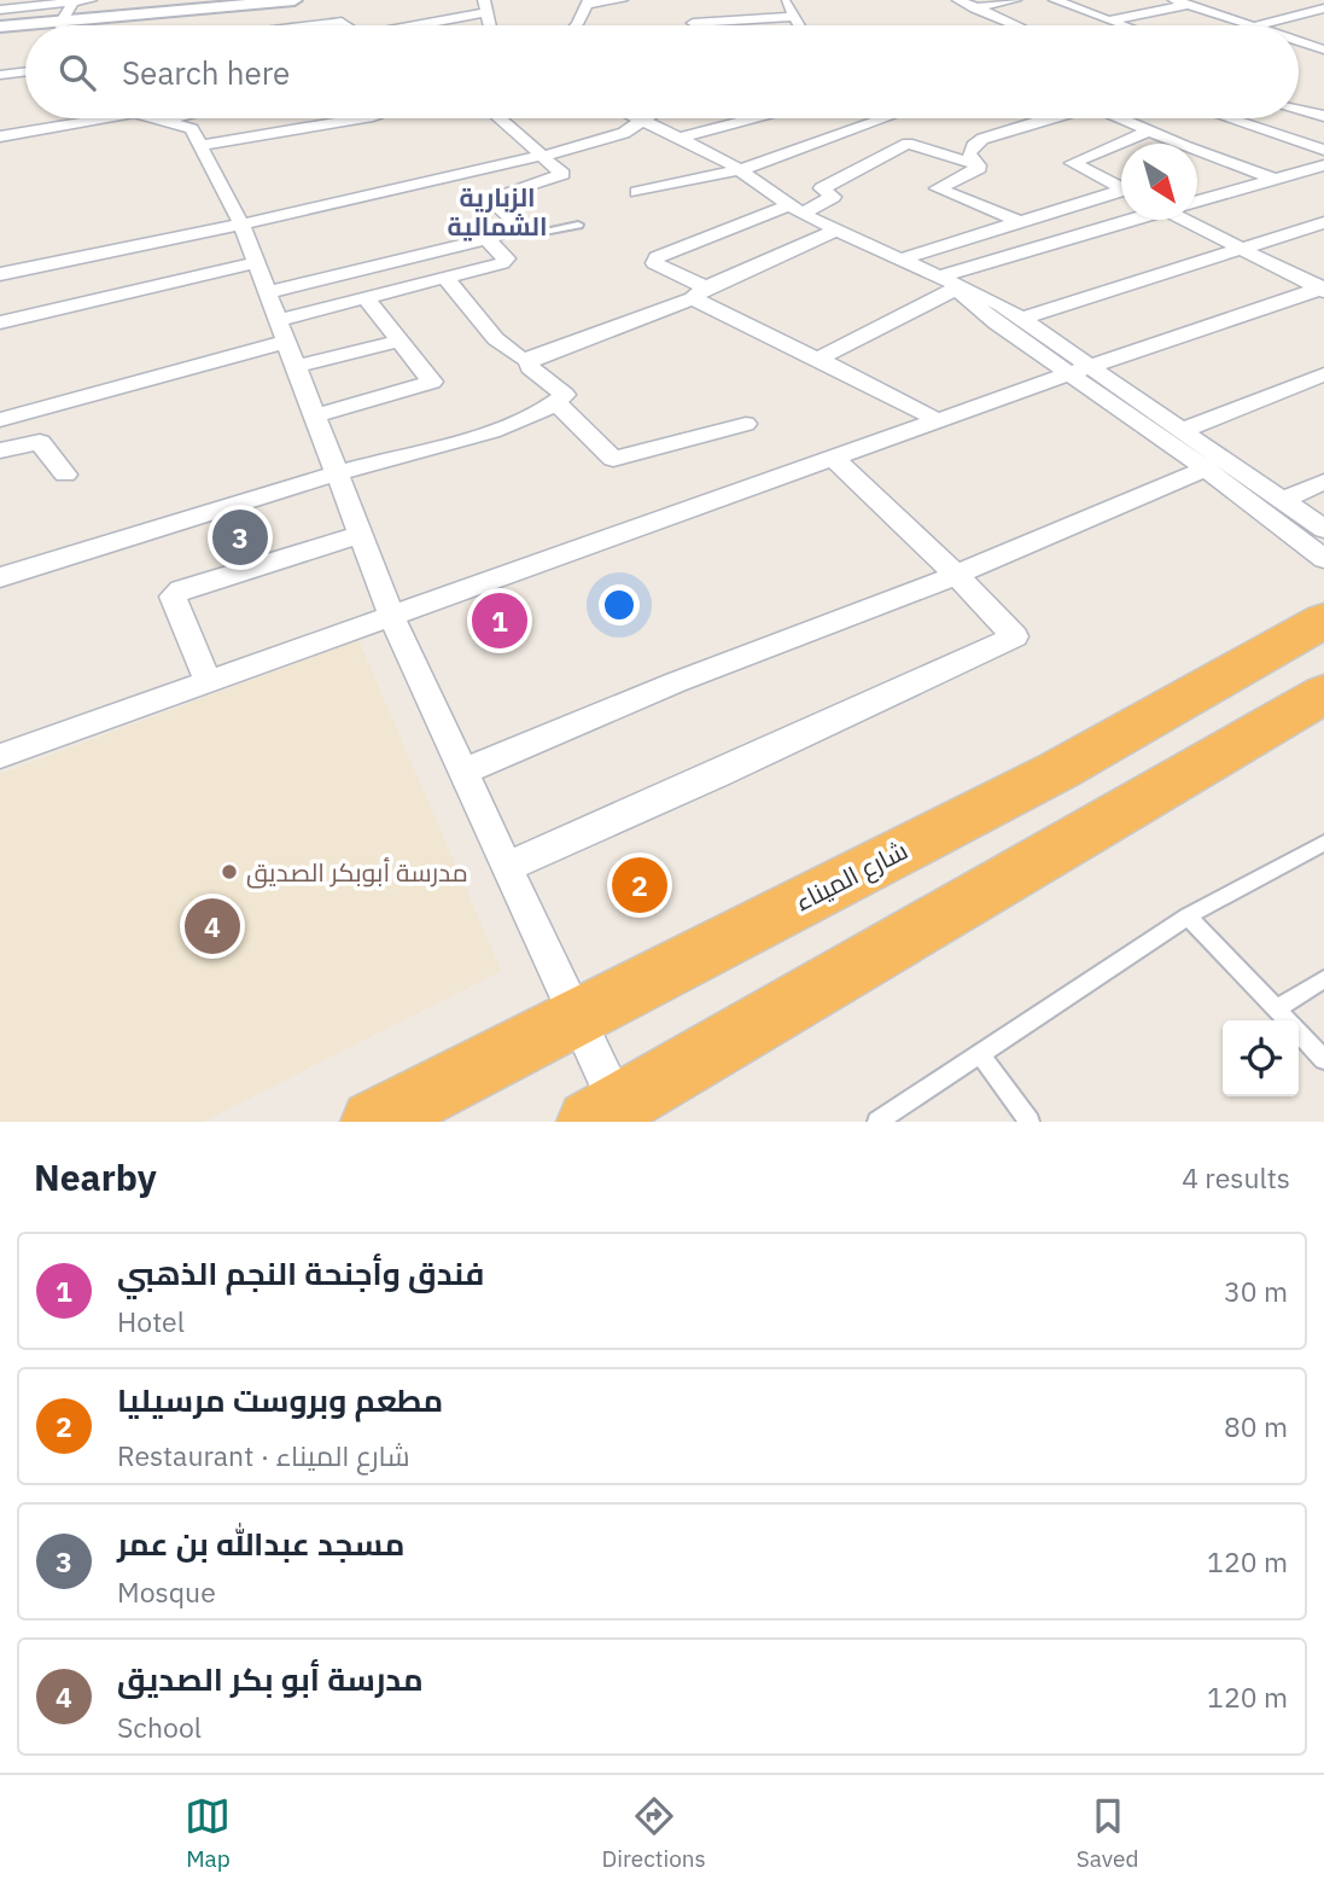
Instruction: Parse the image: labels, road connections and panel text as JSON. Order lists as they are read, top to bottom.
{
  "streets": {
    "highway": ["شارع الميناء"]
  },
  "districts": ["الزبارية الشمالية"],
  "places": ["مدرسة أبوبكر الصديق"],
  "north": "bottom right",
  "page": {
    "search": "Search here",
    "pins": [
      "3",
      "1",
      "2",
      "4"
    ],
    "heading": ["Nearby", "4 results"],
    "list": [
      {
        "mark": "1",
        "name": "فندق وأجنحة النجم الذهبي",
        "note": "Hotel",
        "value": "30 m"
      },
      {
        "mark": "2",
        "name": "مطعم وبروست مرسيليا",
        "note": "Restaurant · شارع الميناء",
        "value": "80 m"
      },
      {
        "mark": "3",
        "name": "مسجد عبدالله بن عمر",
        "note": "Mosque",
        "value": "120 m"
      },
      {
        "mark": "4",
        "name": "مدرسة أبو بكر الصديق",
        "note": "School",
        "value": "120 m"
      }
    ],
    "nav": ["Map", "Directions", "Saved"]
  }
}
